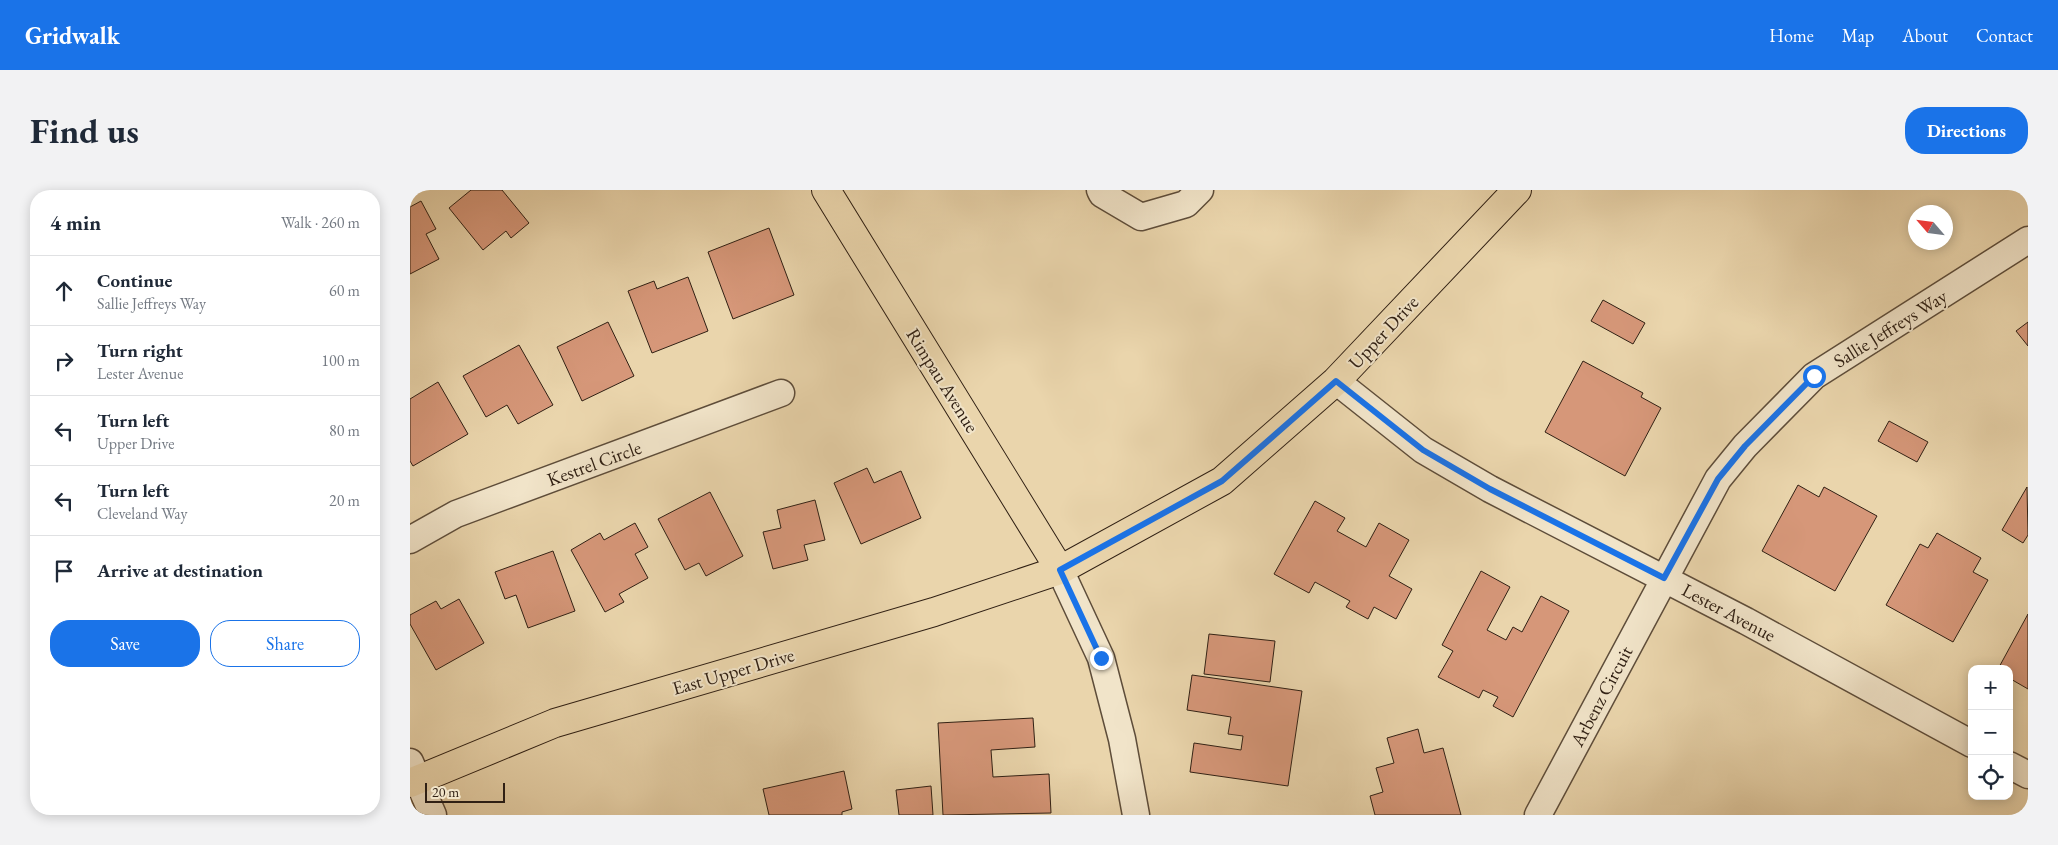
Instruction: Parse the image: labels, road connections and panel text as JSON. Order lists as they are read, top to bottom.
{
  "streets": {
    "main road": ["Upper Drive", "Rimpau Avenue", "East Upper Drive"],
    "street": [
      "Sallie Jeffreys Way",
      "Kestrel Circle",
      "Lester Avenue",
      "Arbenz Circuit"
    ]
  },
  "crossings": [
    ["Sallie Jeffreys Way", "Lester Avenue"],
    ["Sallie Jeffreys Way", "Arbenz Circuit"],
    ["Upper Drive", "Rimpau Avenue"],
    ["Upper Drive", "Lester Avenue"],
    ["Upper Drive", "East Upper Drive"],
    ["Rimpau Avenue", "East Upper Drive"],
    ["Lester Avenue", "Arbenz Circuit"]
  ],
  "scale_bar": "20 m",
  "north": "top left",
  "page": {
    "header": "Gridwalk",
    "nav": [
      "Home",
      "Map",
      "About",
      "Contact"
    ],
    "buttons": [
      "Directions",
      ["Save", "Share"]
    ],
    "title": "Find us",
    "heading": ["4 min", "Walk · 260 m"],
    "list": [
      ["Continue", "Sallie Jeffreys Way", "60 m"],
      ["Turn right", "Lester Avenue", "100 m"],
      ["Turn left", "Upper Drive", "80 m"],
      ["Turn left", "Cleveland Way", "20 m"],
      "Arrive at destination"
    ],
    "map_buttons": ["+", "−"],
    "scale": "20 m"
  }
}
